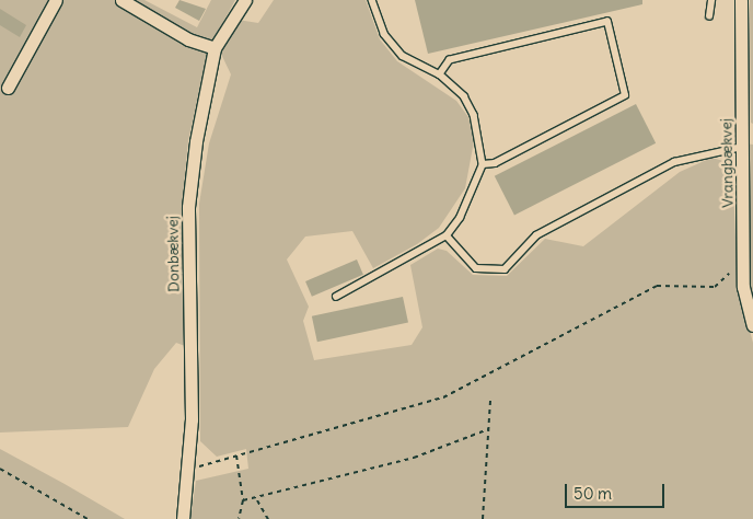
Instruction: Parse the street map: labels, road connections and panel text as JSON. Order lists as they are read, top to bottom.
{
  "streets": {
    "street": ["Vrangbækvej", "Donbækvej"]
  },
  "scale_bar": "50 m"
}
